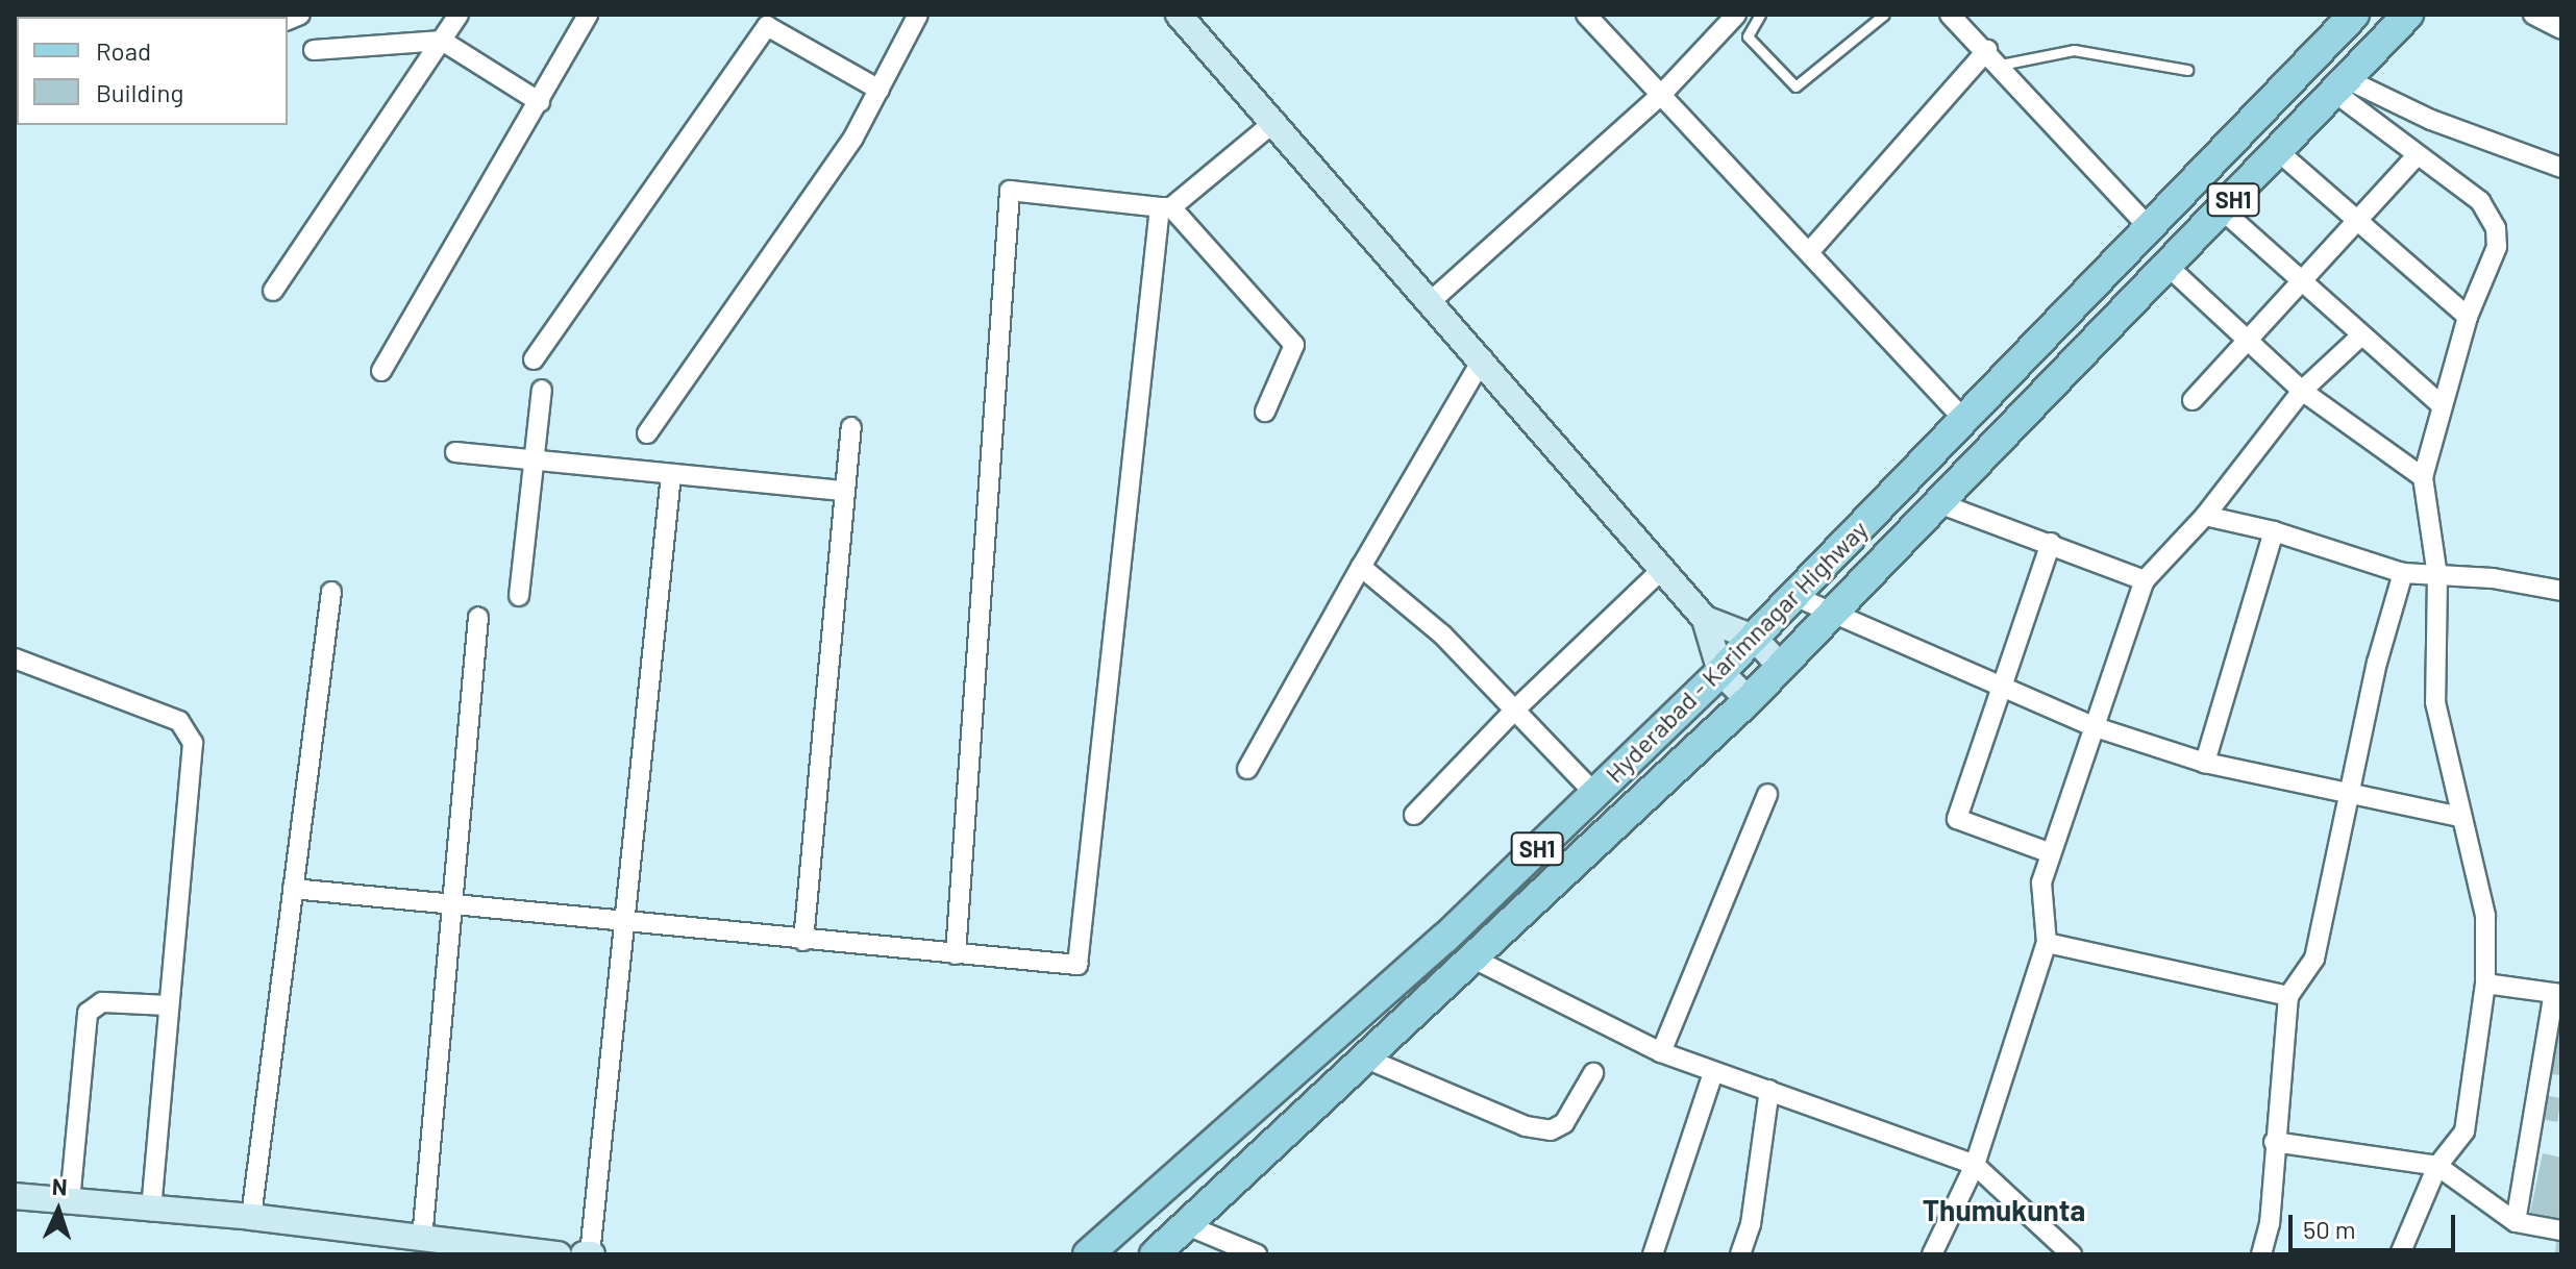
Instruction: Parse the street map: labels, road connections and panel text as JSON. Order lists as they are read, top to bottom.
{
  "streets": {
    "main road": ["SH1", "Hyderabad - Karimnagar Highway"]
  },
  "districts": ["Thumukunta"],
  "legend": ["Road", "Building"],
  "scale_bar": "50 m",
  "north": "top"
}
